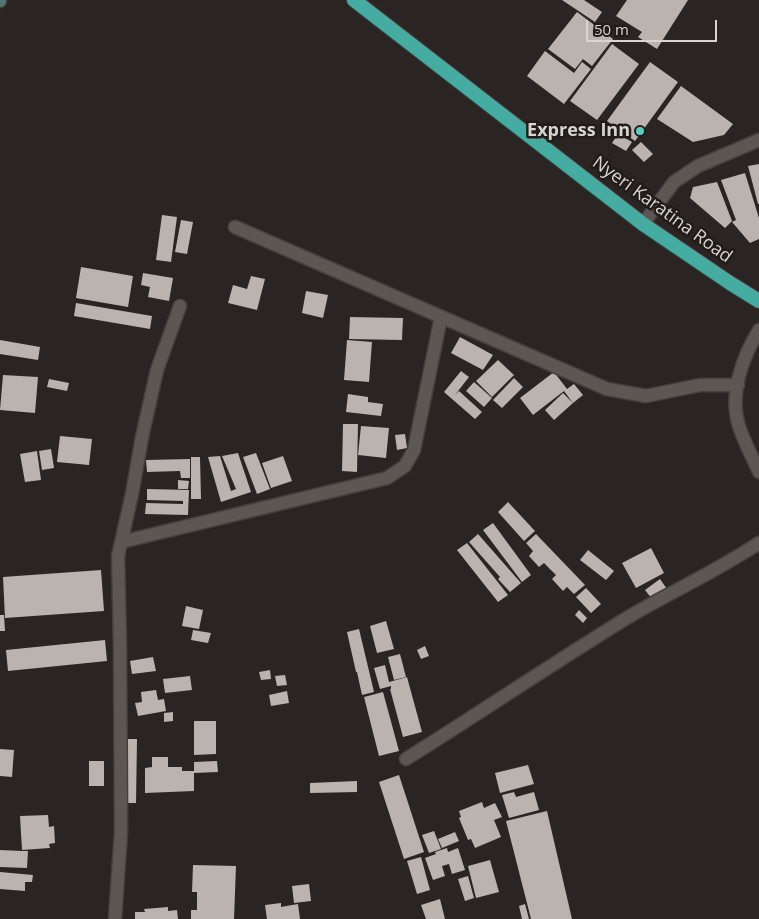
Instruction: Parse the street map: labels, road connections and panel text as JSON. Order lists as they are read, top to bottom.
{
  "streets": {
    "highway": ["Nyeri Karatina Road"]
  },
  "places": ["Express Inn"],
  "scale_bar": "50 m"
}
